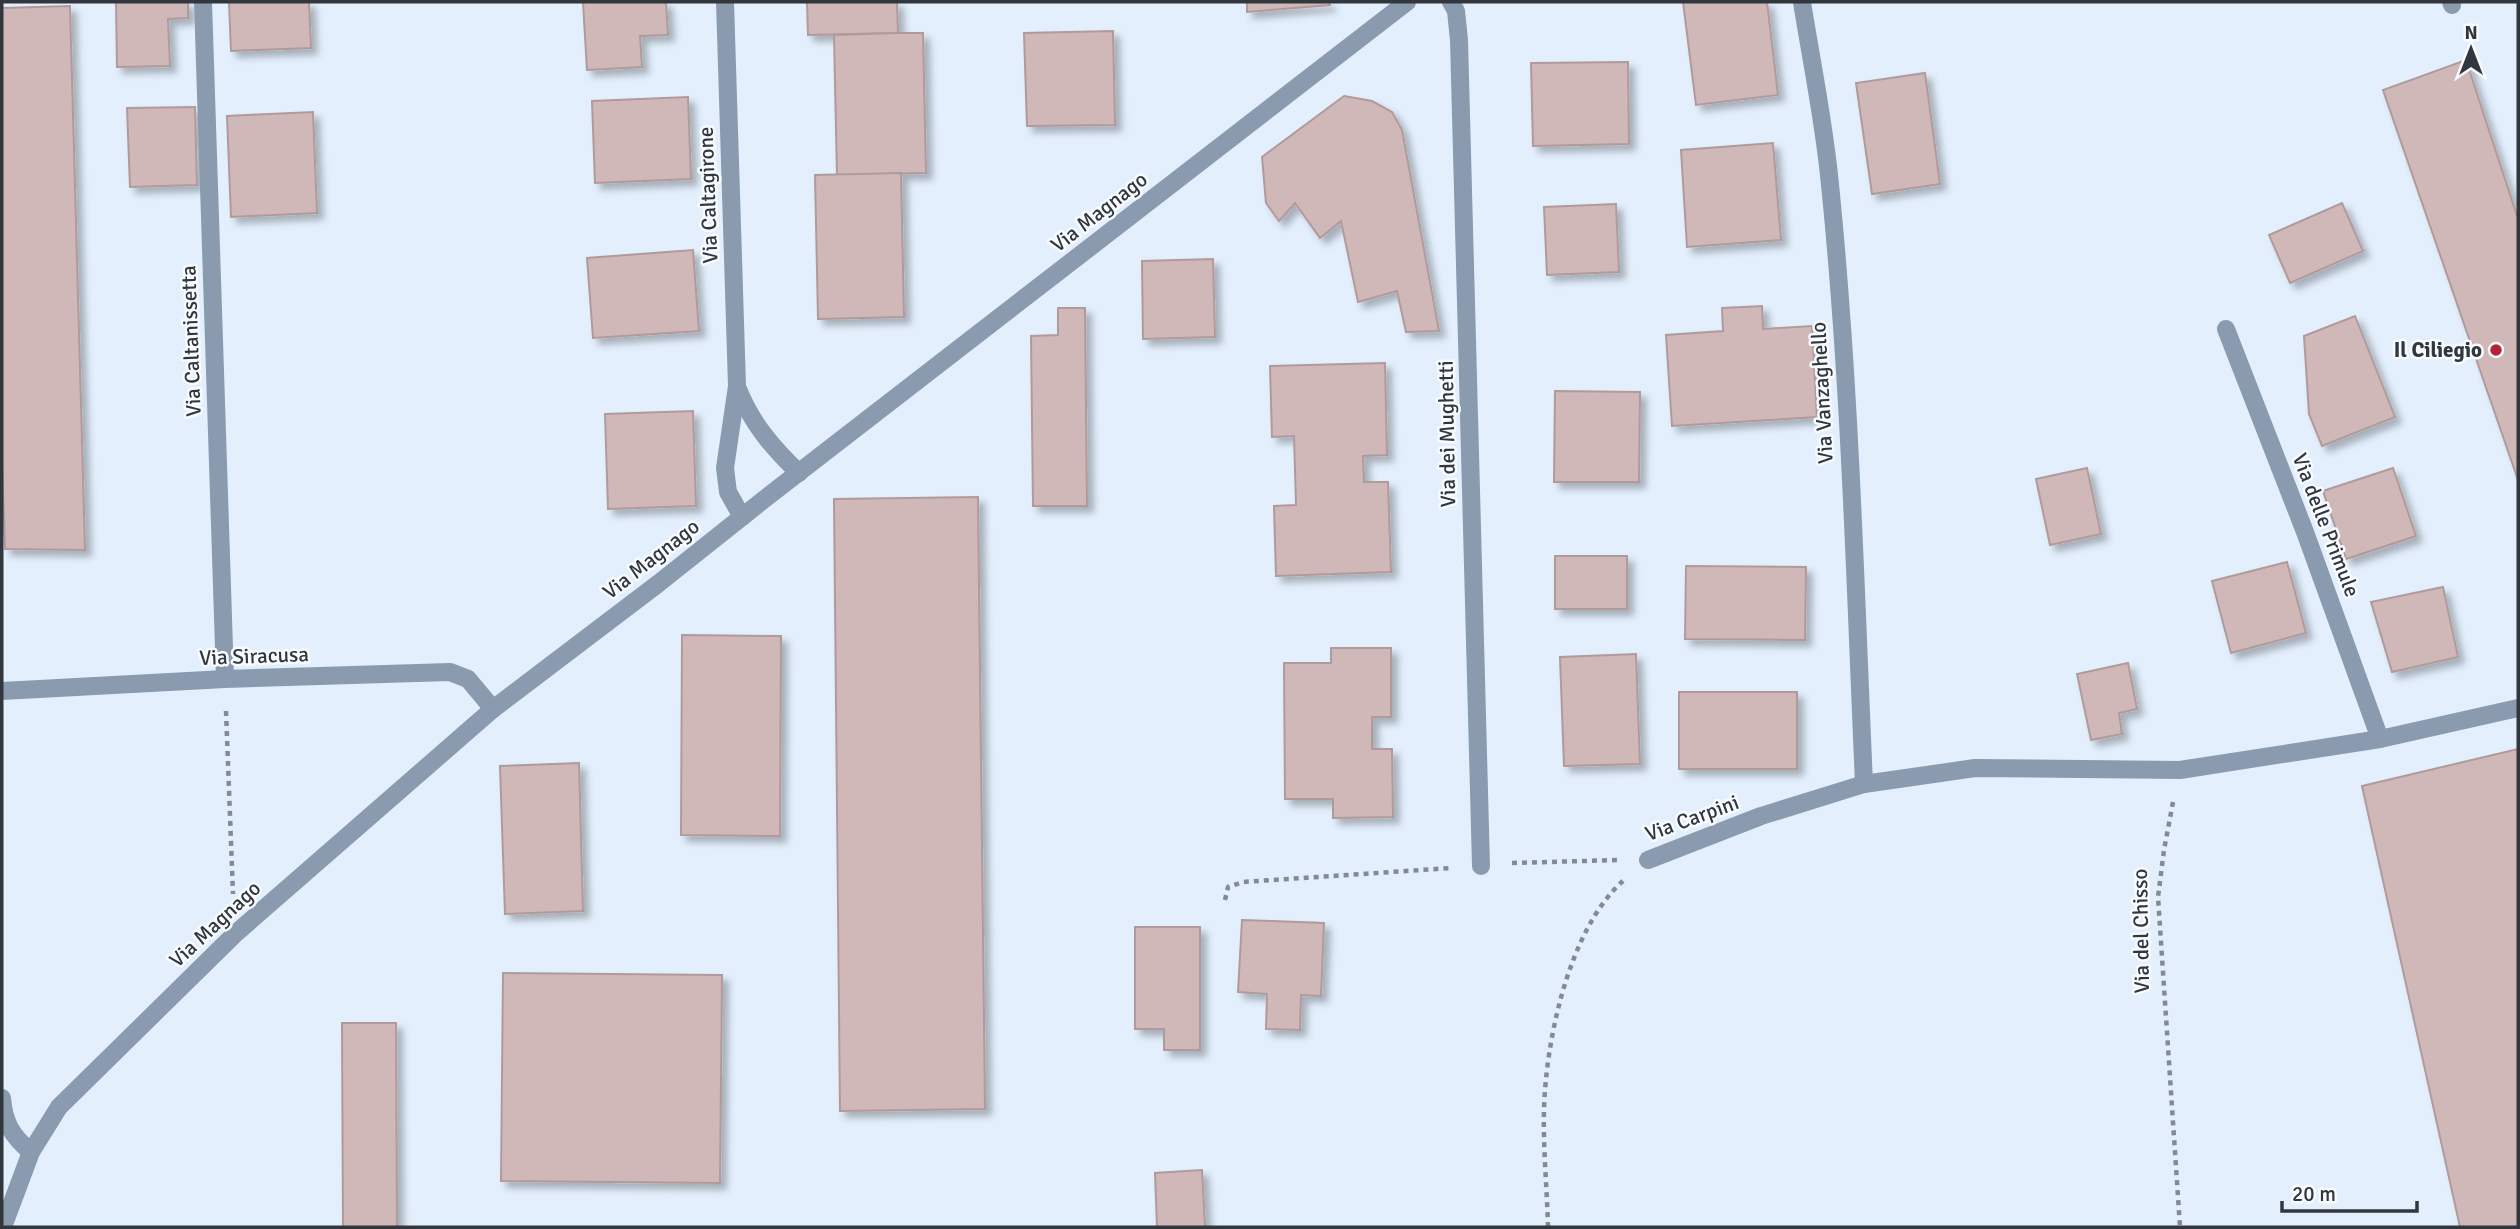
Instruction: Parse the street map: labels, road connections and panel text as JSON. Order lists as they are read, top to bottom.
{
  "streets": {
    "street": [
      "Via Caltagirone",
      "Via Magnago",
      "Via Caltanissetta",
      "Via Vanzaghello",
      "Via dei Mughetti",
      "Via delle Primule",
      "Via Siracusa",
      "Via Carpini"
    ],
    "path": ["Via del Chisso"]
  },
  "crossings": [
    ["Via Caltagirone", "Via Magnago"],
    ["Via Magnago", "Via Siracusa"],
    ["Via Caltanissetta", "Via Siracusa"],
    ["Via Vanzaghello", "Via Carpini"],
    ["Via dei Mughetti", "Via Carpini"],
    ["Via Carpini", "Via del Chisso"]
  ],
  "places": ["Il Ciliegio"],
  "scale_bar": "20 m",
  "north": "top"
}
